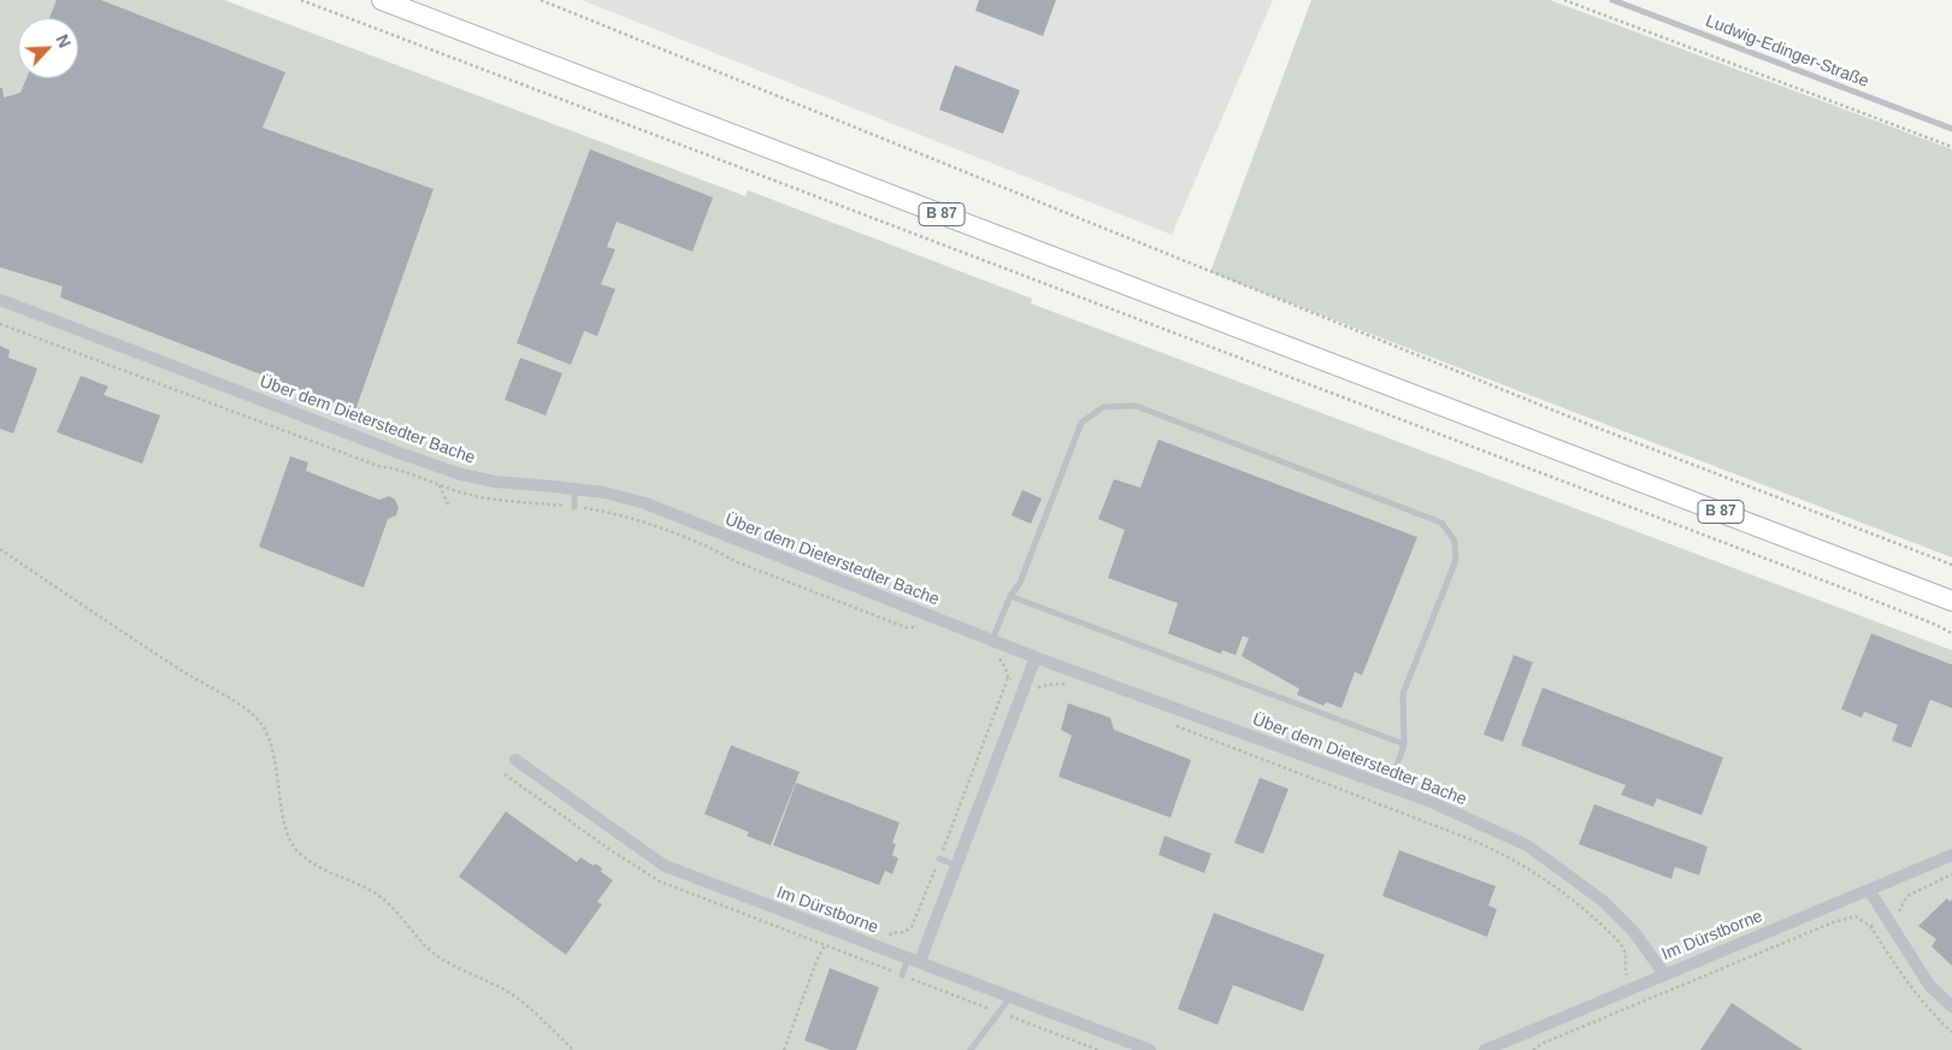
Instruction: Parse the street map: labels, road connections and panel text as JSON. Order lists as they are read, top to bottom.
{
  "streets": {
    "main road": ["B 87"],
    "street": ["Über dem Dieterstedter Bache", "Im Dürstborne"],
    "lane": ["Ludwig-Edinger-Straße"]
  },
  "crossings": [
    ["Über dem Dieterstedter Bache", "Im Dürstborne"]
  ],
  "north": "top right"
}
